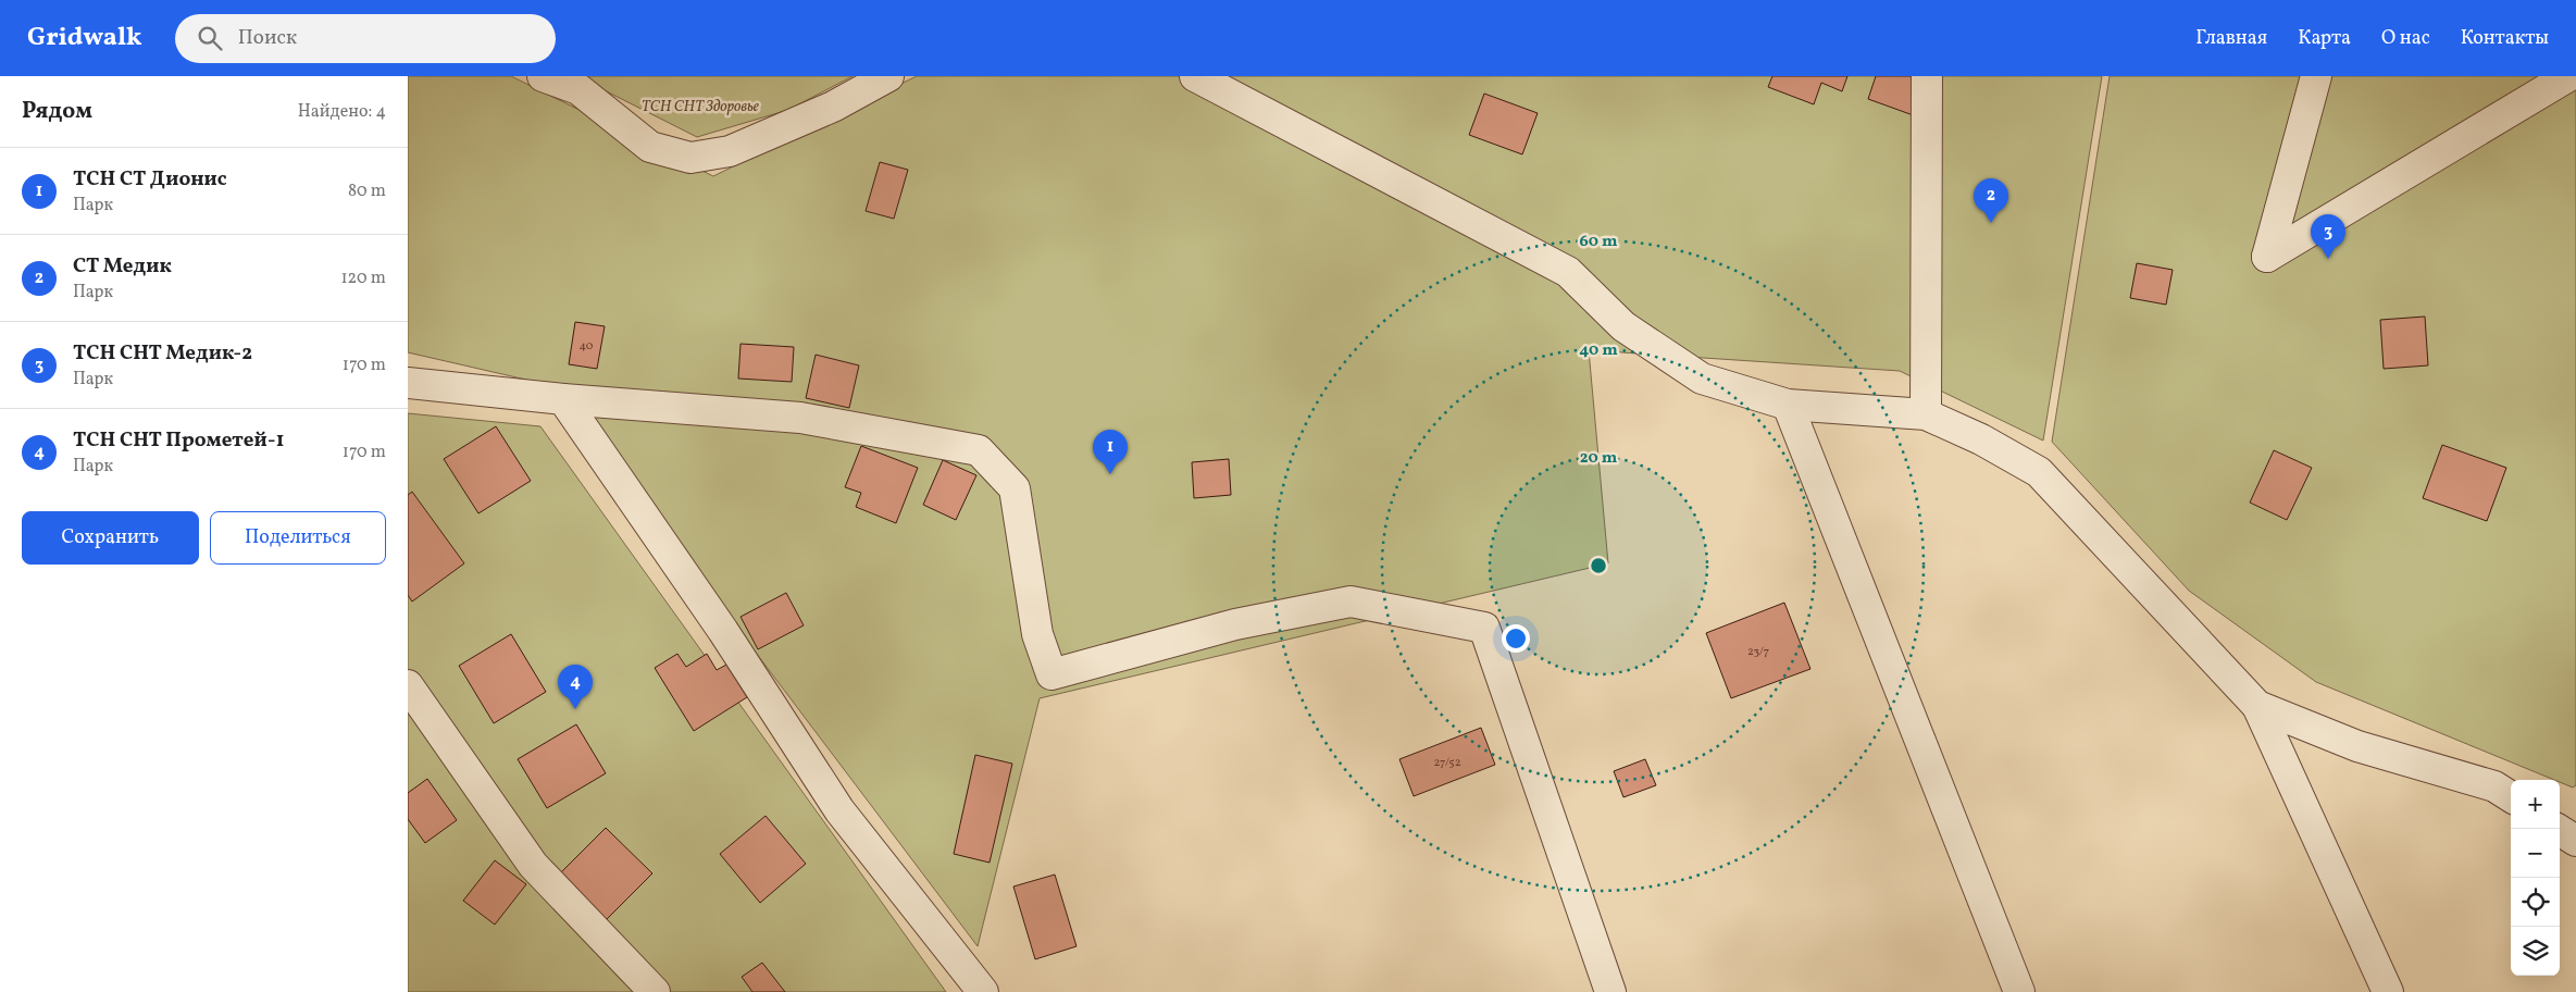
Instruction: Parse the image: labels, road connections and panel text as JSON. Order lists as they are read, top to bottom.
{
  "parks": ["ТСН СНТ Здоровье"],
  "house_numbers": ["40", "23/7", "27/52"],
  "page": {
    "header": "Gridwalk",
    "search": "Поиск",
    "nav": [
      "Главная",
      "Карта",
      "О нас",
      "Контакты"
    ],
    "heading": ["Рядом", "Найдено: 4"],
    "list": [
      {
        "mark": "1",
        "name": "ТСН СТ Дионис",
        "note": "Парк",
        "value": "80 m"
      },
      {
        "mark": "2",
        "name": "СТ Медик",
        "note": "Парк",
        "value": "120 m"
      },
      {
        "mark": "3",
        "name": "ТСН СНТ Медик-2",
        "note": "Парк",
        "value": "170 m"
      },
      {
        "mark": "4",
        "name": "ТСН СНТ Прометей-1",
        "note": "Парк",
        "value": "170 m"
      }
    ],
    "pins": [
      "2",
      "3",
      "1",
      "4"
    ],
    "buttons": ["Сохранить", "Поделиться"],
    "map_buttons": ["+", "−"]
  },
  "rings": ["60 m", "40 m", "20 m"]
}
